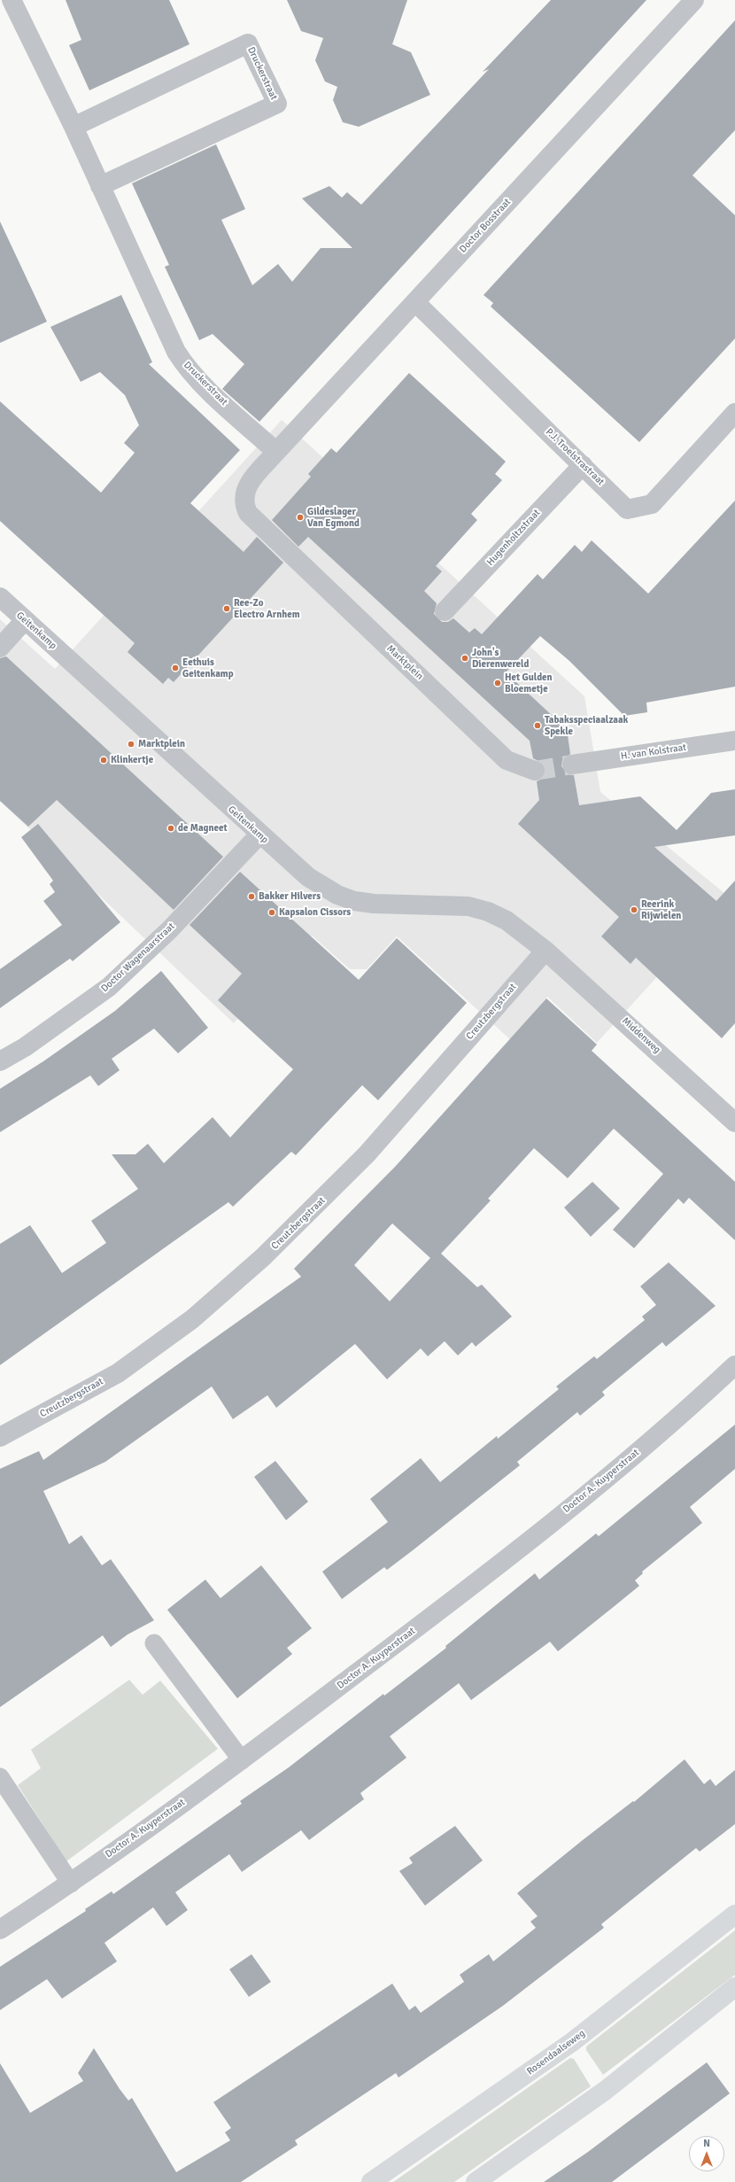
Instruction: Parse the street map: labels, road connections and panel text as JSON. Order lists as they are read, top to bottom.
{
  "streets": {
    "street": [
      "Druckerstraat",
      "Doctor Bosstraat",
      "P.J. Troelstrastraat",
      "Hugenholtzstraat",
      "Geitenkamp",
      "Marktplein",
      "H. van Kolstraat",
      "Doctor Wagenaarstraat",
      "Creutzbergstraat",
      "Middenweg",
      "Doctor A. Kuyperstraat",
      "Rosendaalseweg"
    ]
  },
  "crossings": [
    ["Druckerstraat", "Doctor Bosstraat"],
    ["Druckerstraat", "Marktplein"],
    ["Doctor Bosstraat", "P.J. Troelstrastraat"],
    ["Doctor Bosstraat", "Marktplein"],
    ["P.J. Troelstrastraat", "Hugenholtzstraat"],
    ["Geitenkamp", "Doctor Wagenaarstraat"],
    ["Geitenkamp", "Creutzbergstraat"],
    ["Geitenkamp", "Middenweg"],
    ["Creutzbergstraat", "Middenweg"]
  ],
  "places": [
    "Gildeslager Van Egmond",
    "Ree-Zo Electro Arnhem",
    "John's Dierenwereld",
    "Eethuis Geitenkamp",
    "Het Gulden Bloemetje",
    "Tabaksspeciaalzaak Spekle",
    "Marktplein",
    "Klinkertje",
    "de Magneet",
    "Bakker Hilvers",
    "Reerink Rijwielen",
    "Kapsalon Cissors"
  ],
  "north": "top"
}
